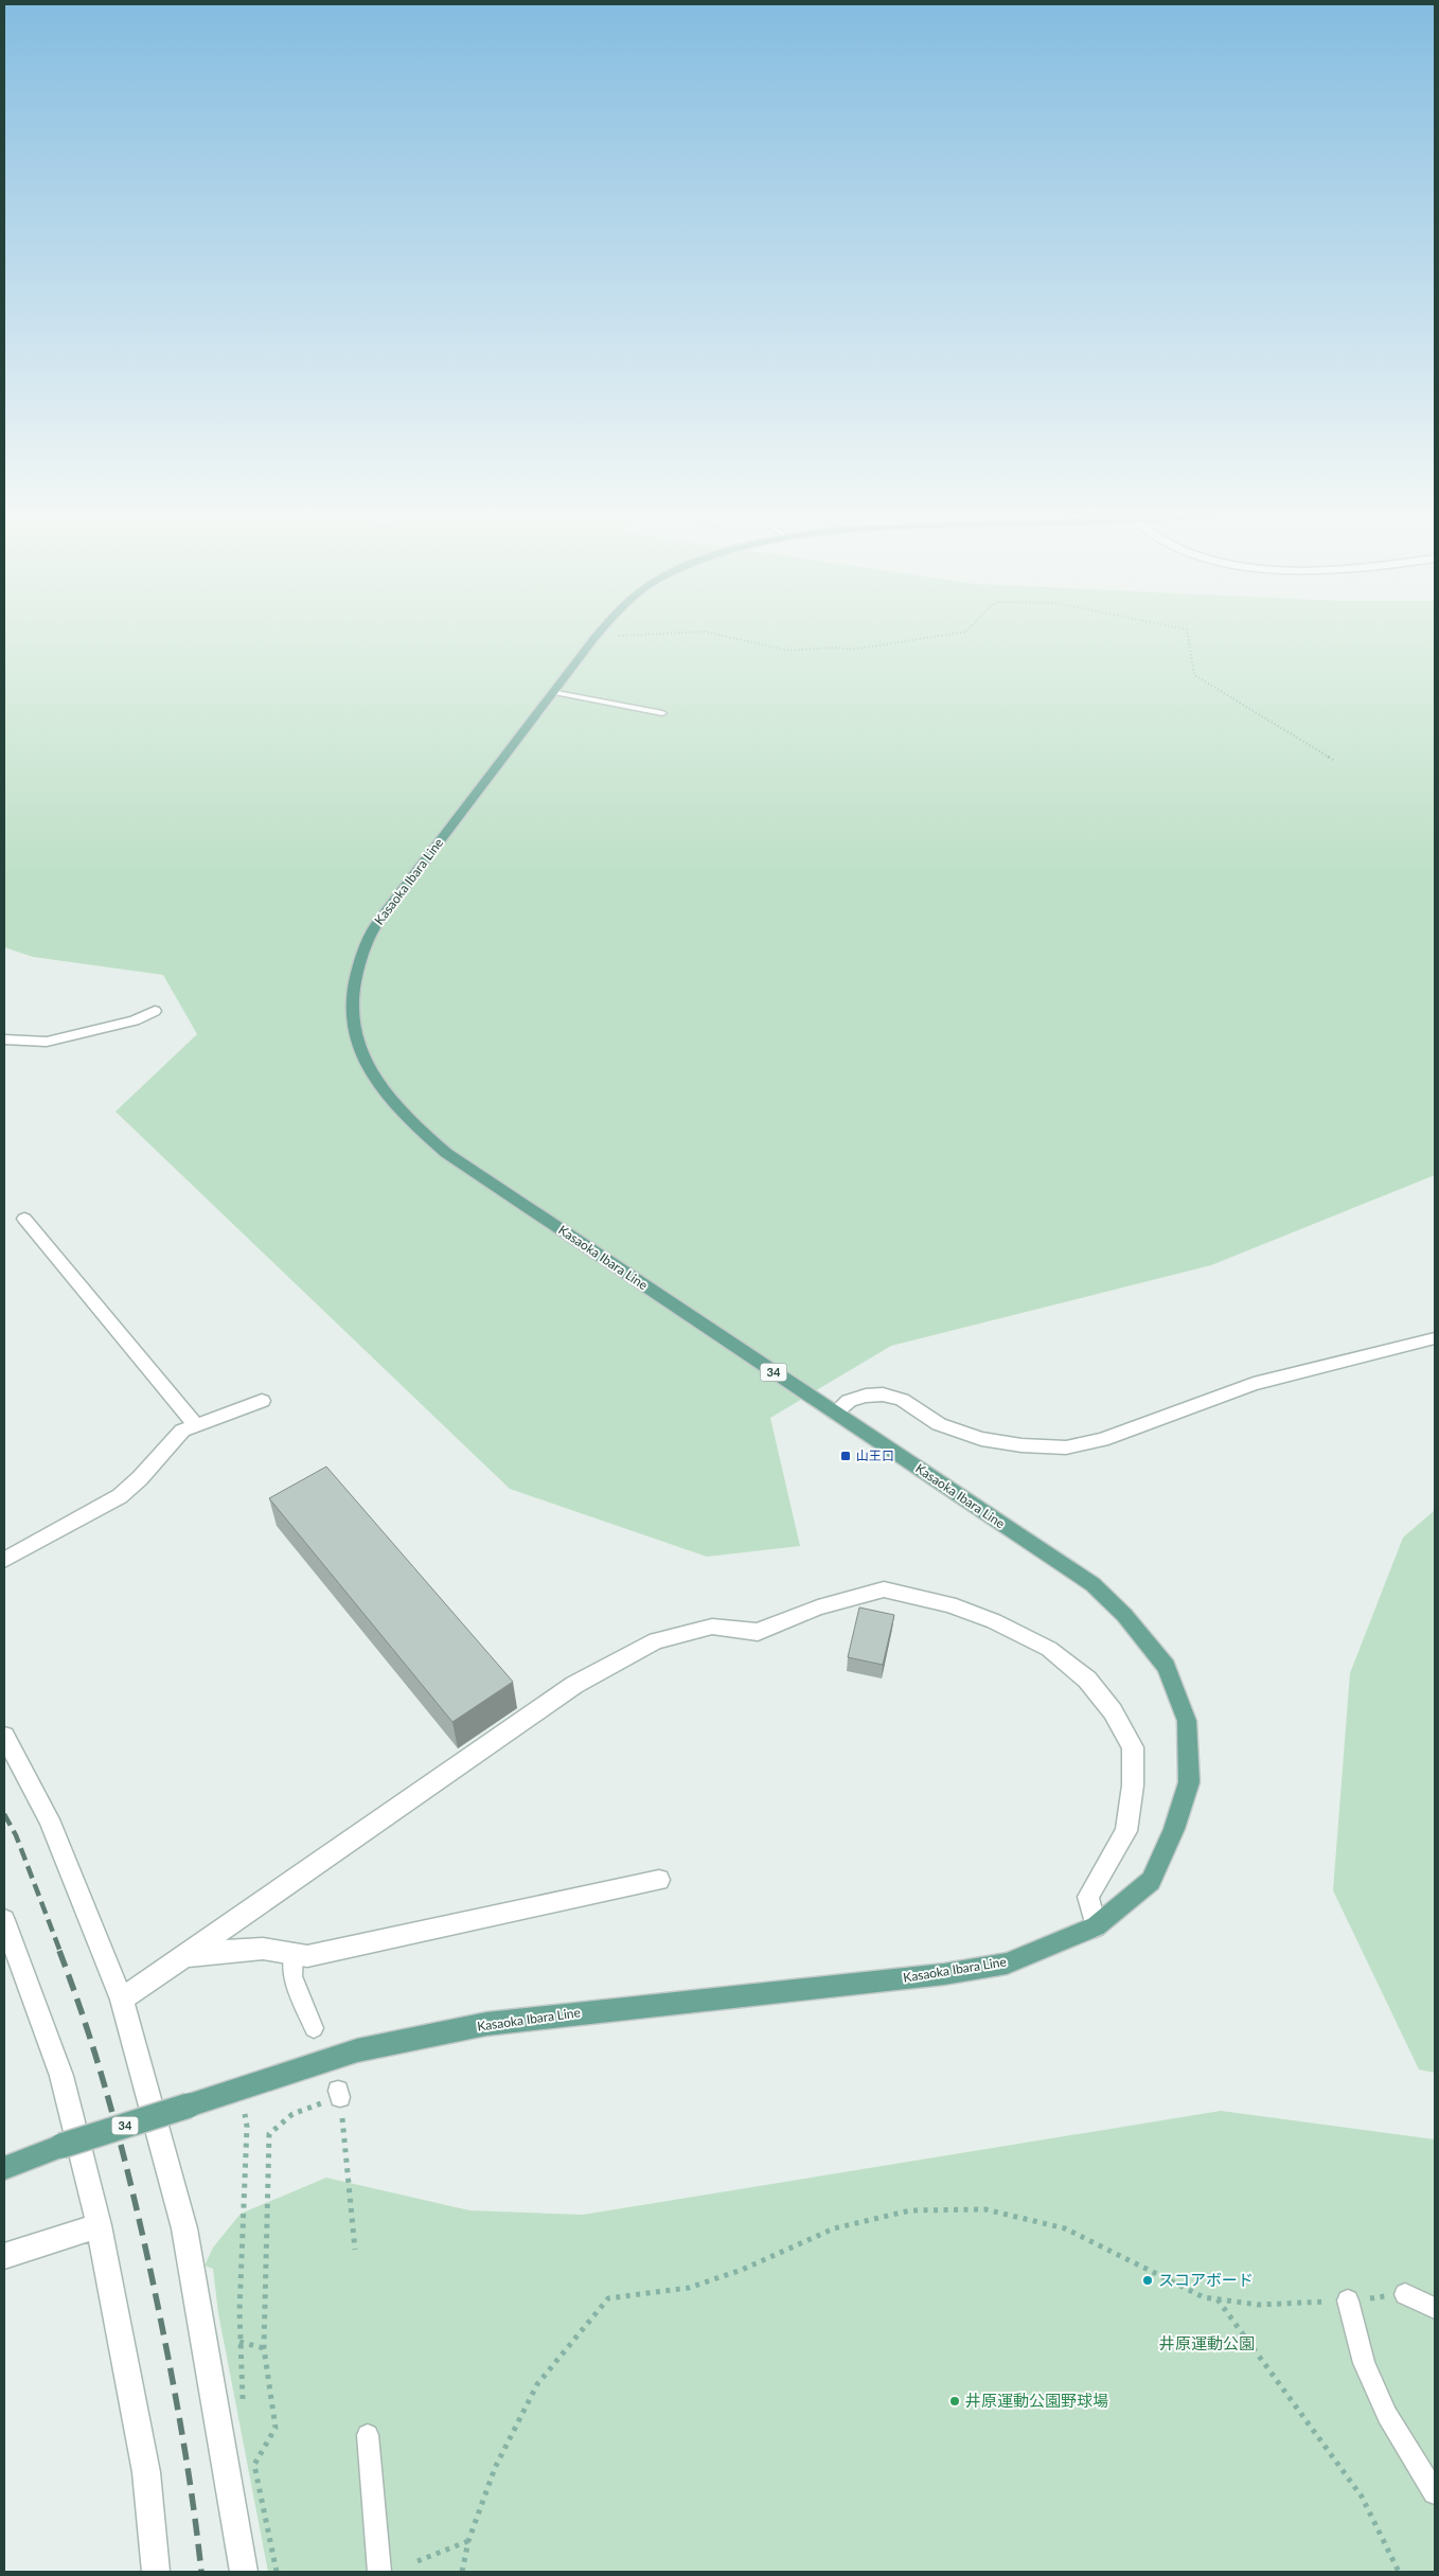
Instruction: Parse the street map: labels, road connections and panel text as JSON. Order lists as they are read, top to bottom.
{
  "streets": {
    "main road": ["Kasaoka Ibara Line", "34"]
  },
  "parks": ["井原運動公園"],
  "places": {
    "transit": ["山王口"],
    "other": ["スコアボード", "井原運動公園野球場"]
  }
}
